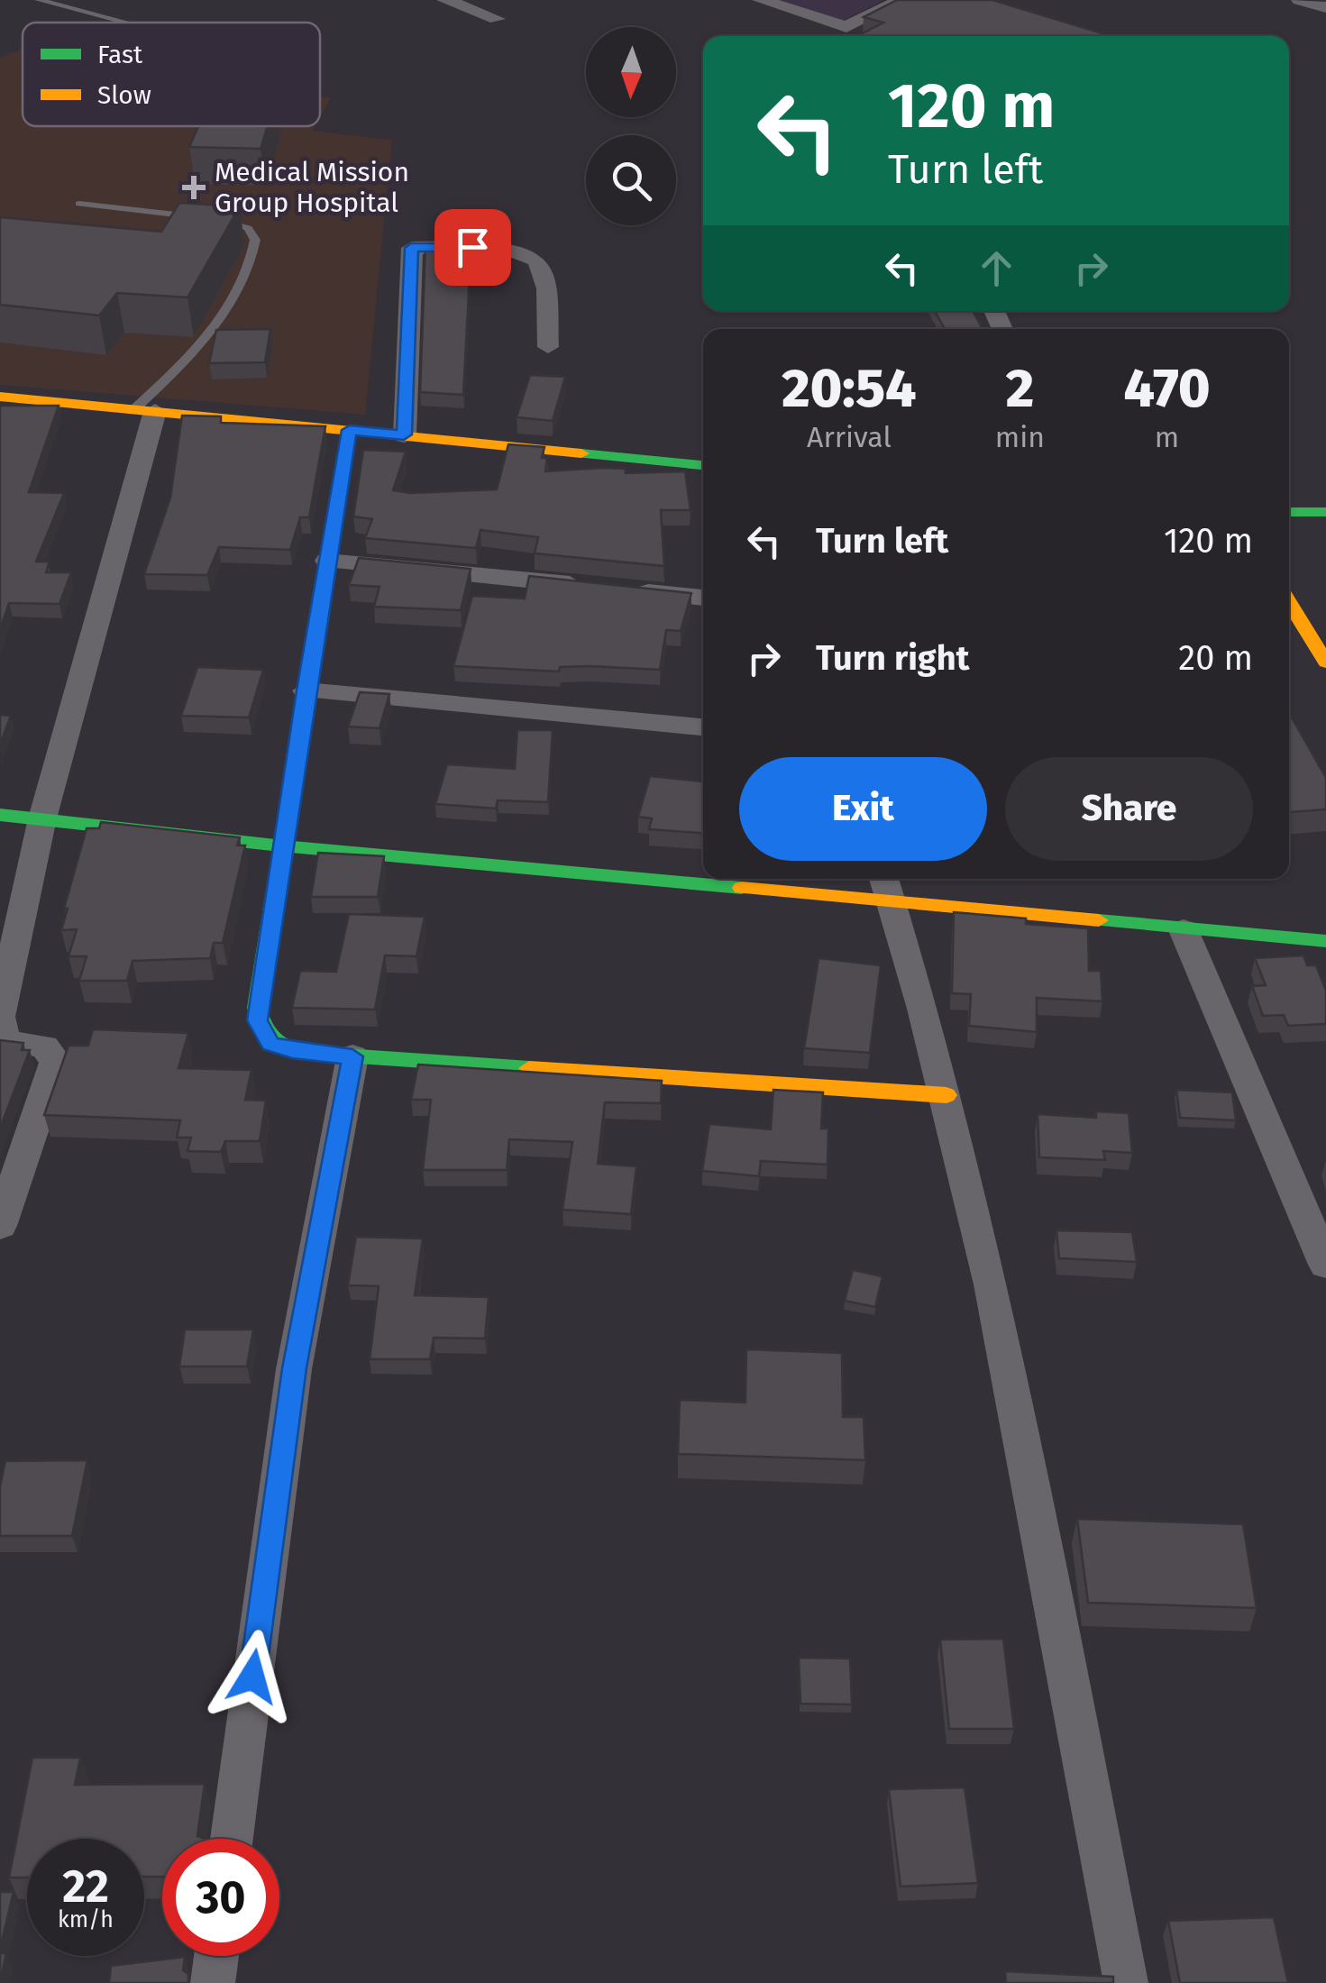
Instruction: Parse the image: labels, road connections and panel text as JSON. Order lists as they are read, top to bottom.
{
  "places": {
    "health": ["Medical Mission Group Hospital"]
  },
  "legend": ["Fast", "Slow"],
  "north": "bottom",
  "page": {
    "turn": ["120 m", "Turn left"],
    "eta": [
      "20:54",
      "Arrival",
      "2",
      "min",
      "470",
      "m"
    ],
    "list": [
      {
        "name": "Turn left",
        "value": "120 m"
      },
      {
        "name": "Turn right",
        "value": "20 m"
      }
    ],
    "buttons": ["Exit", "Share"],
    "speed": "22 km/h",
    "limit": "30"
  }
}
